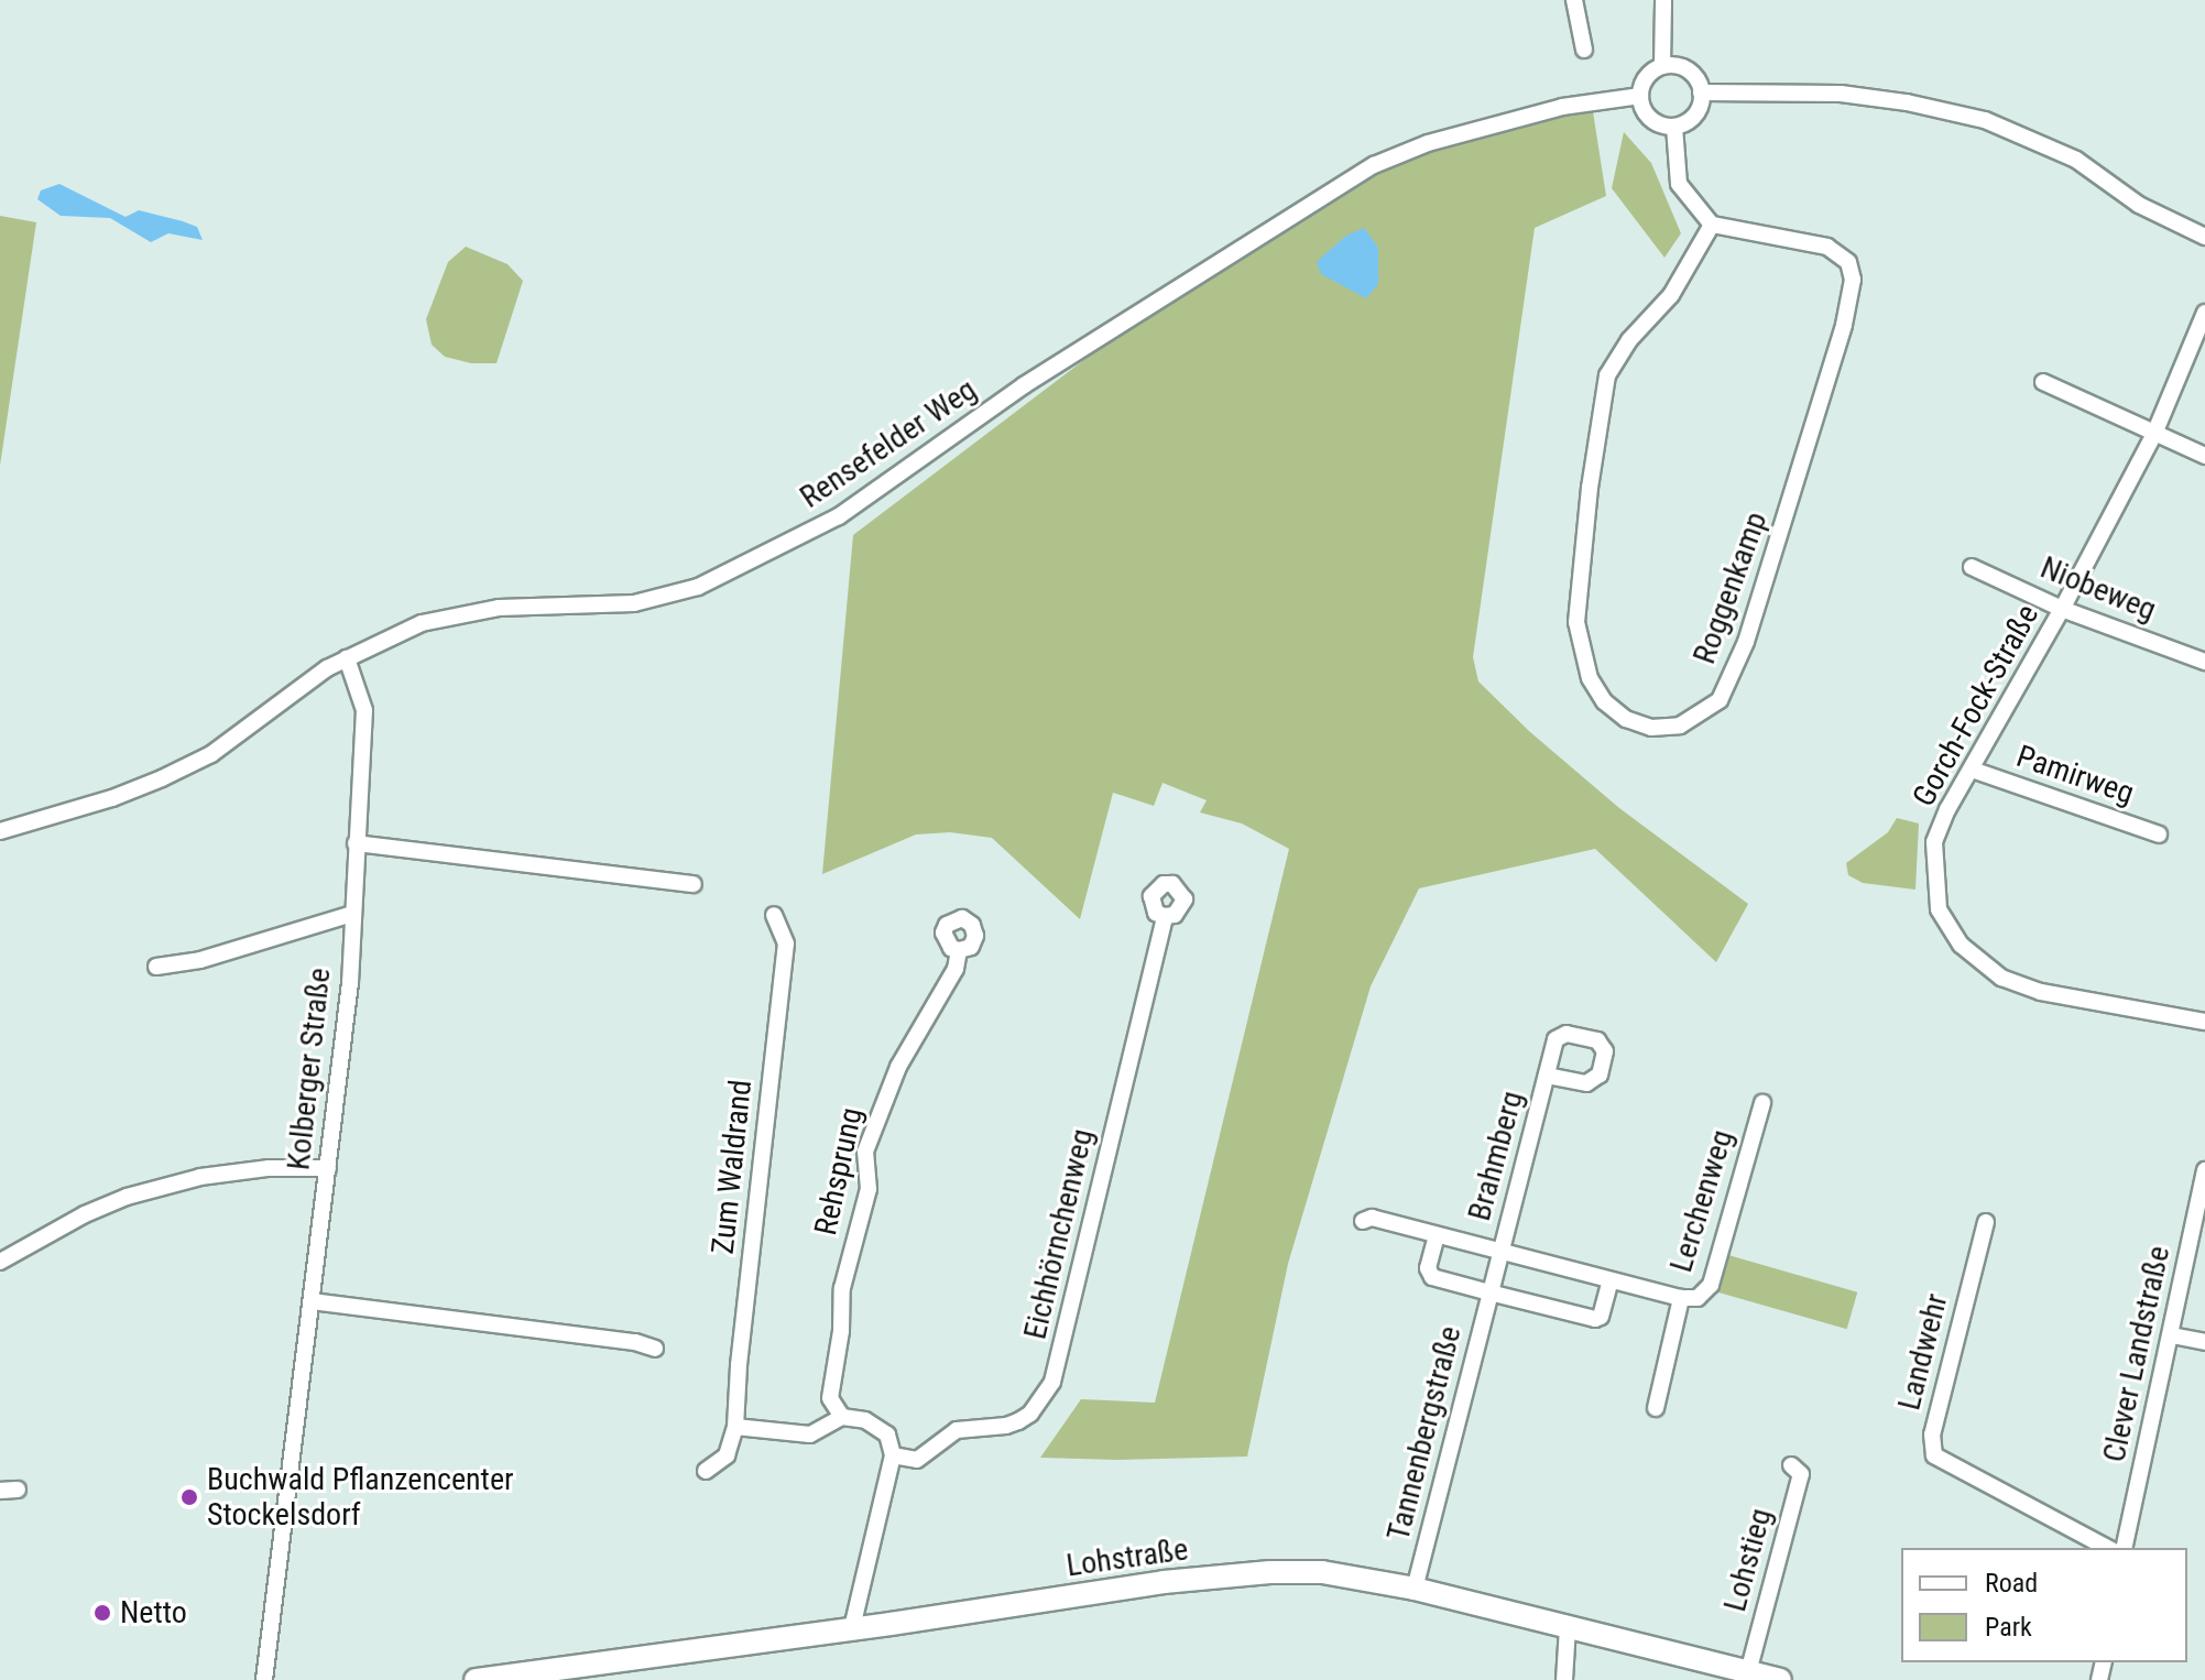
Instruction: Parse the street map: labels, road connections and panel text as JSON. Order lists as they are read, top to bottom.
{
  "streets": {
    "main road": ["Lohstraße"],
    "street": [
      "Rensefelder Weg",
      "Roggenkamp",
      "Niobeweg",
      "Gorch-Fock-Straße",
      "Pamirweg",
      "Kolberger Straße",
      "Brahmberg",
      "Zum Waldrand",
      "Rehsprung",
      "Lerchenweg",
      "Eichhörnchenweg",
      "Landwehr",
      "Clever Landstraße",
      "Tannenbergstraße",
      "Lohstieg"
    ]
  },
  "crossings": [
    ["Rensefelder Weg", "Kolberger Straße"],
    ["Niobeweg", "Gorch-Fock-Straße"],
    ["Gorch-Fock-Straße", "Pamirweg"],
    ["Brahmberg", "Tannenbergstraße"],
    ["Tannenbergstraße", "Lohstraße"],
    ["Lohstraße", "Lohstieg"]
  ],
  "places": ["Buchwald Pflanzencenter Stockelsdorf", "Netto"],
  "legend": ["Road", "Park"]
}
